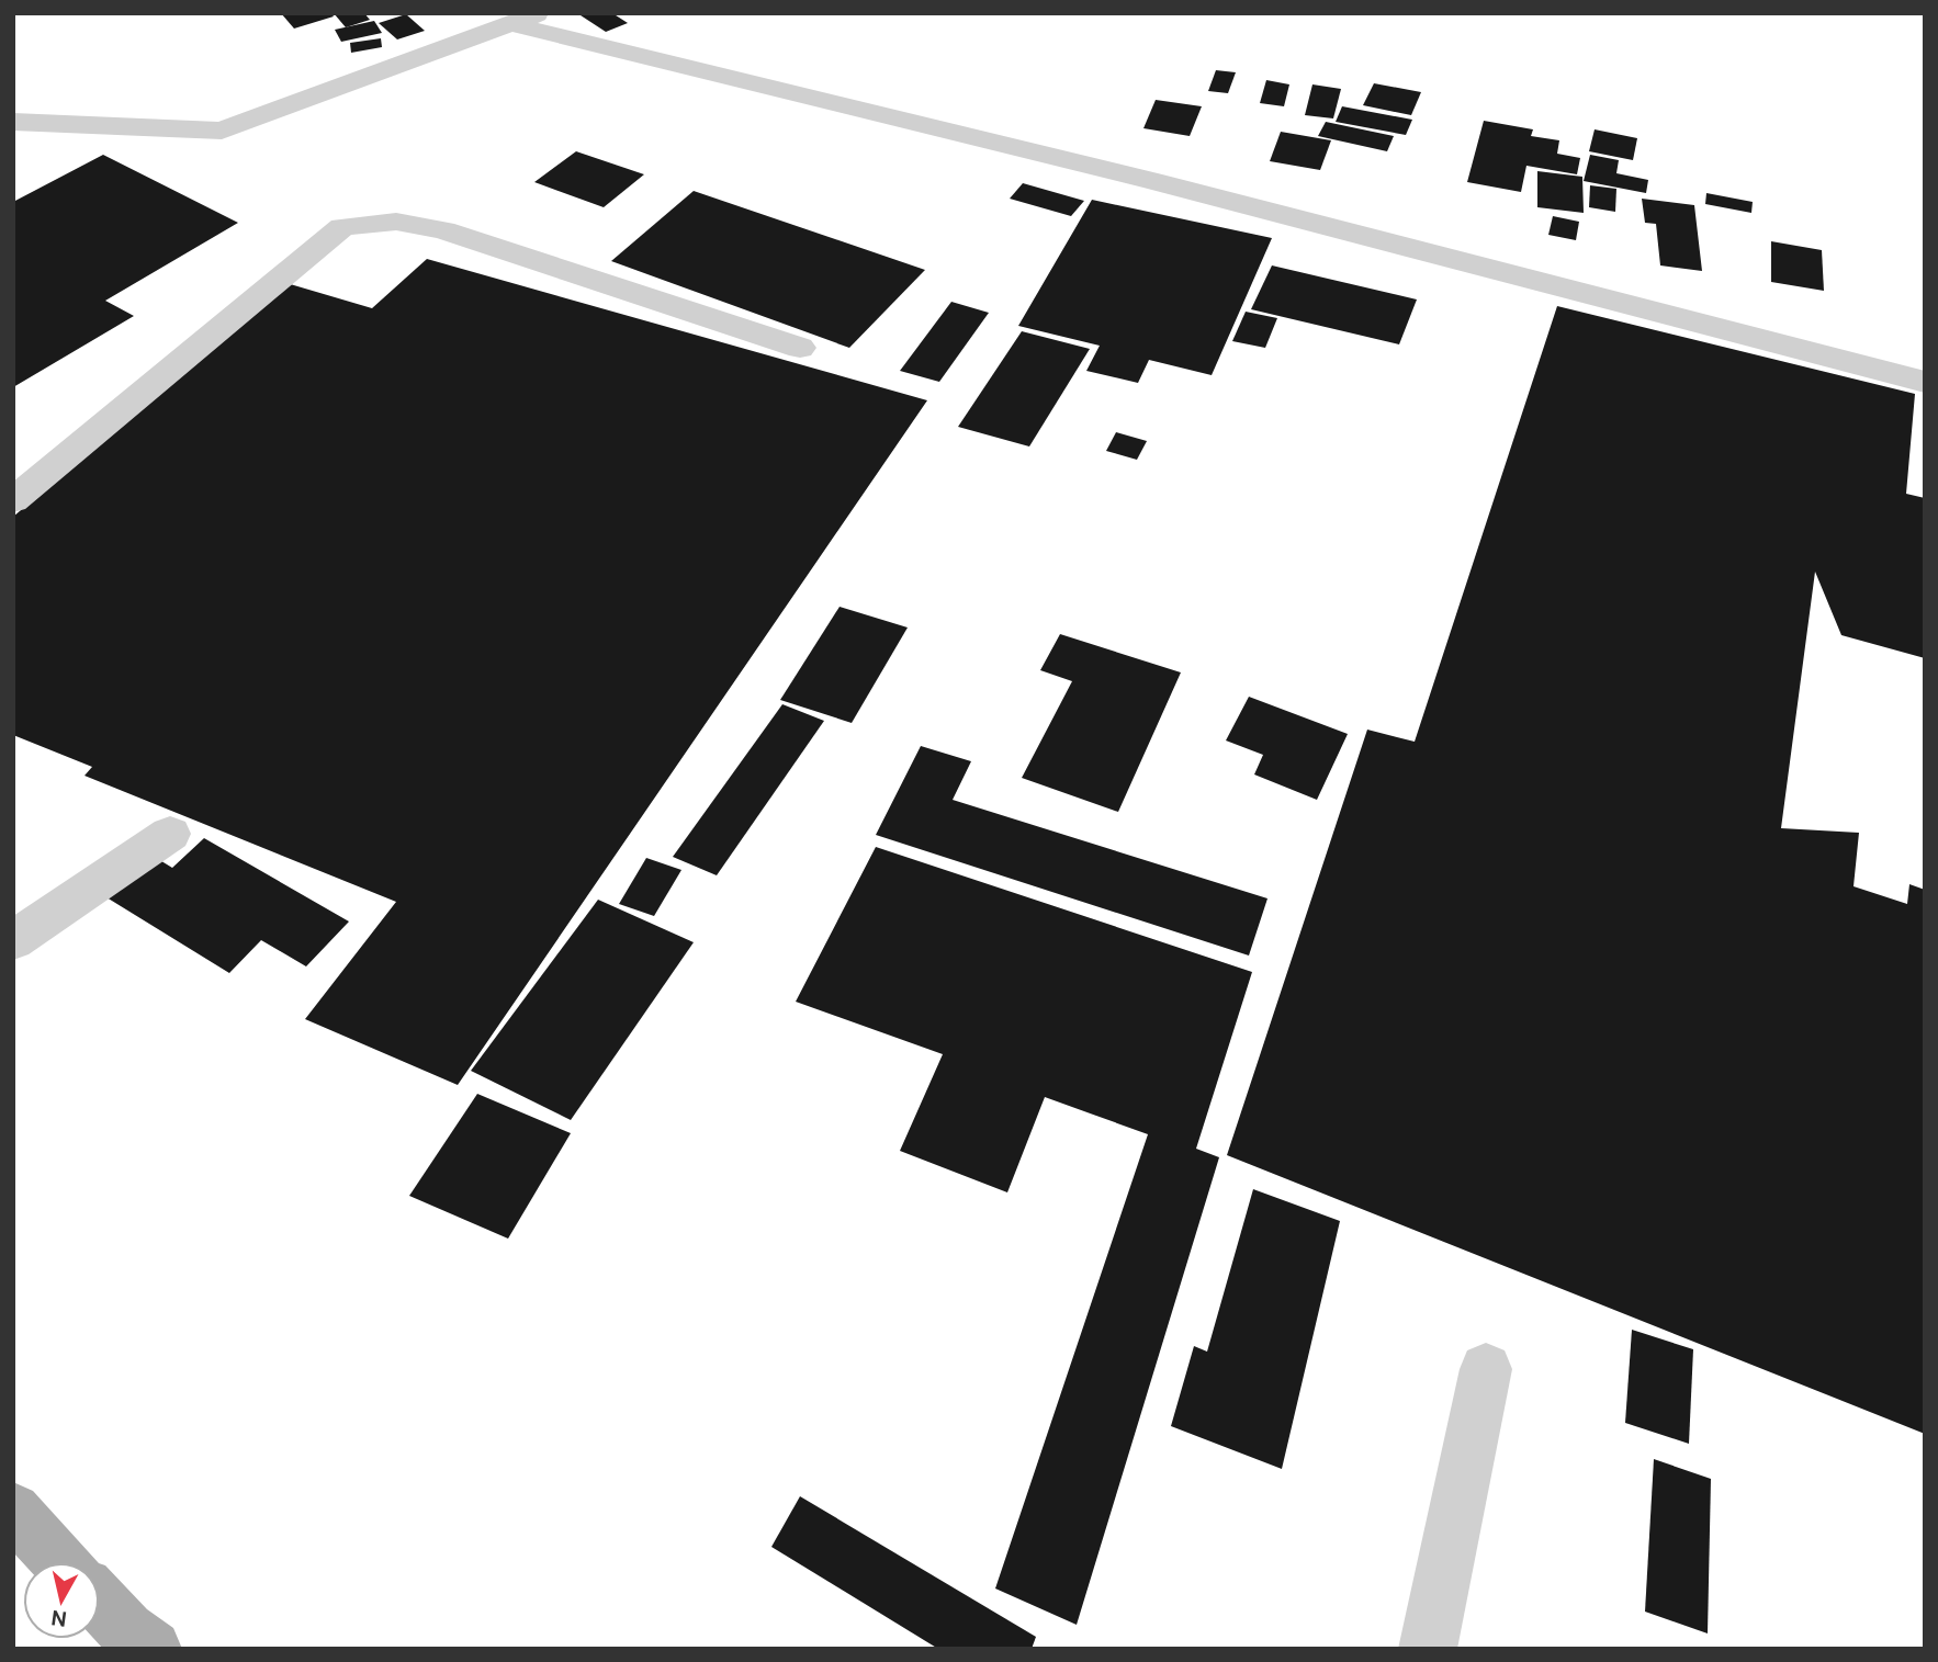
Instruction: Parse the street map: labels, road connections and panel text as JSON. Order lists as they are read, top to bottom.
{
  "north": "bottom"
}
